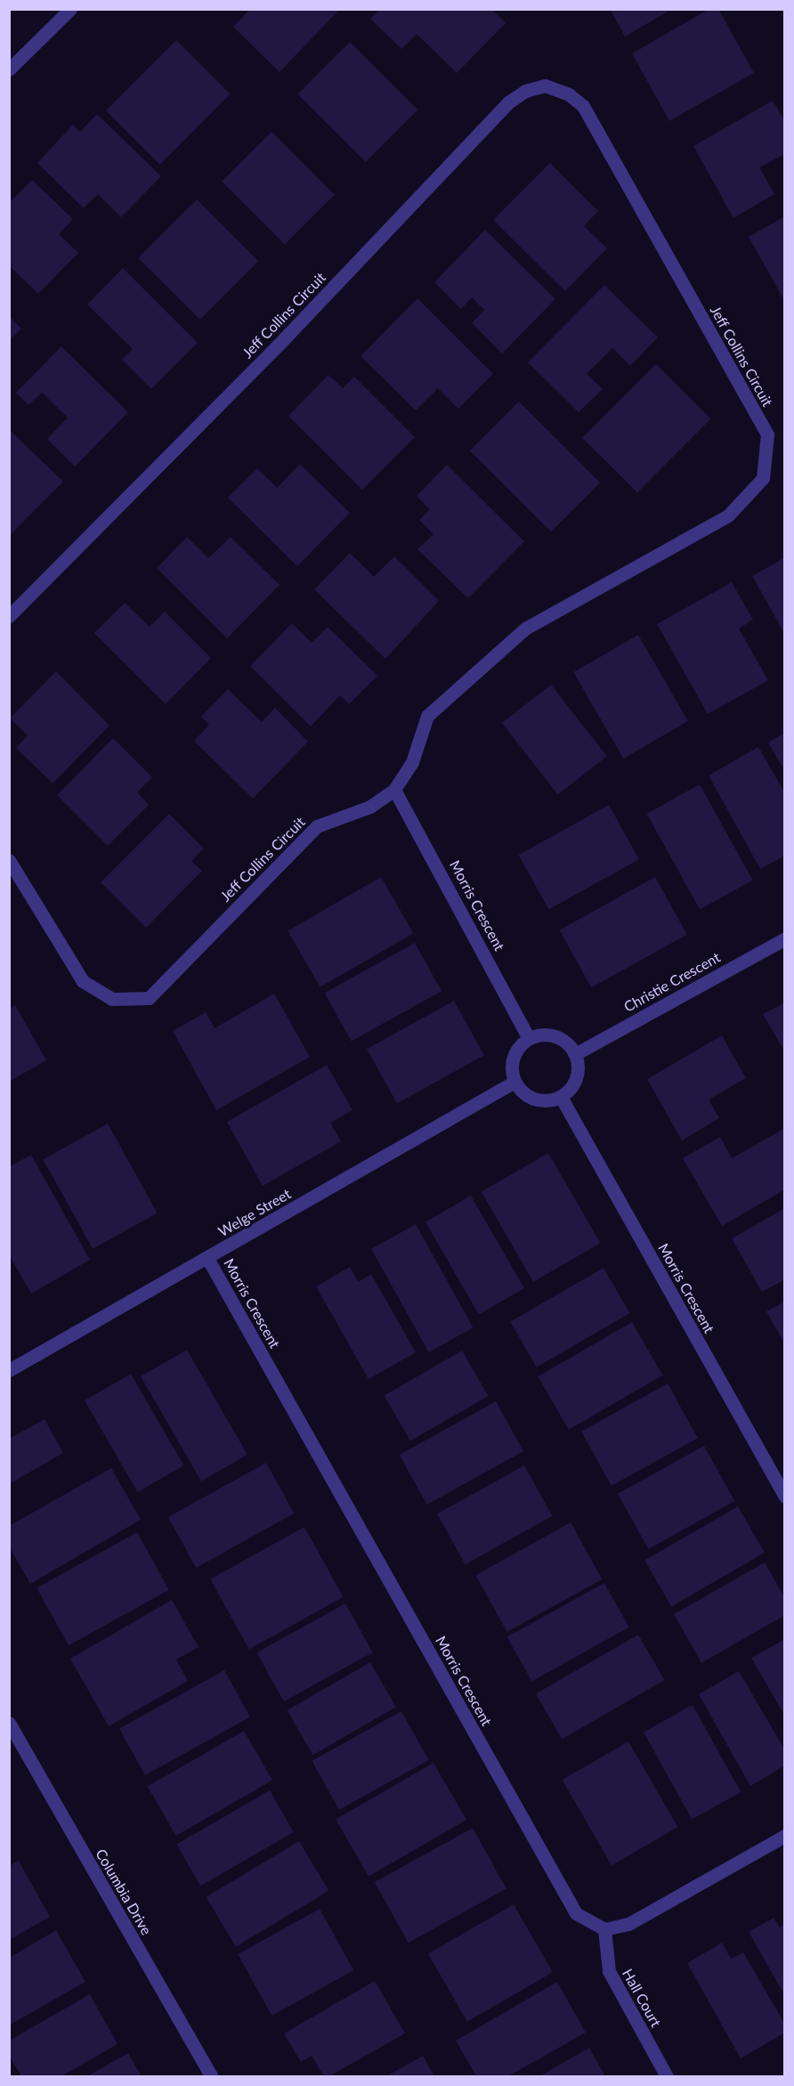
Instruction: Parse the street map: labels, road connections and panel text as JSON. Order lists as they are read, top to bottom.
{
  "streets": {
    "street": [
      "Jeff Collins Circuit",
      "Morris Crescent",
      "Christie Crescent",
      "Welge Street",
      "Columbia Drive",
      "Hall Court"
    ]
  },
  "crossings": [
    ["Jeff Collins Circuit", "Morris Crescent"],
    ["Morris Crescent", "Christie Crescent"],
    ["Morris Crescent", "Welge Street"],
    ["Morris Crescent", "Hall Court"],
    ["Christie Crescent", "Welge Street"]
  ]
}
